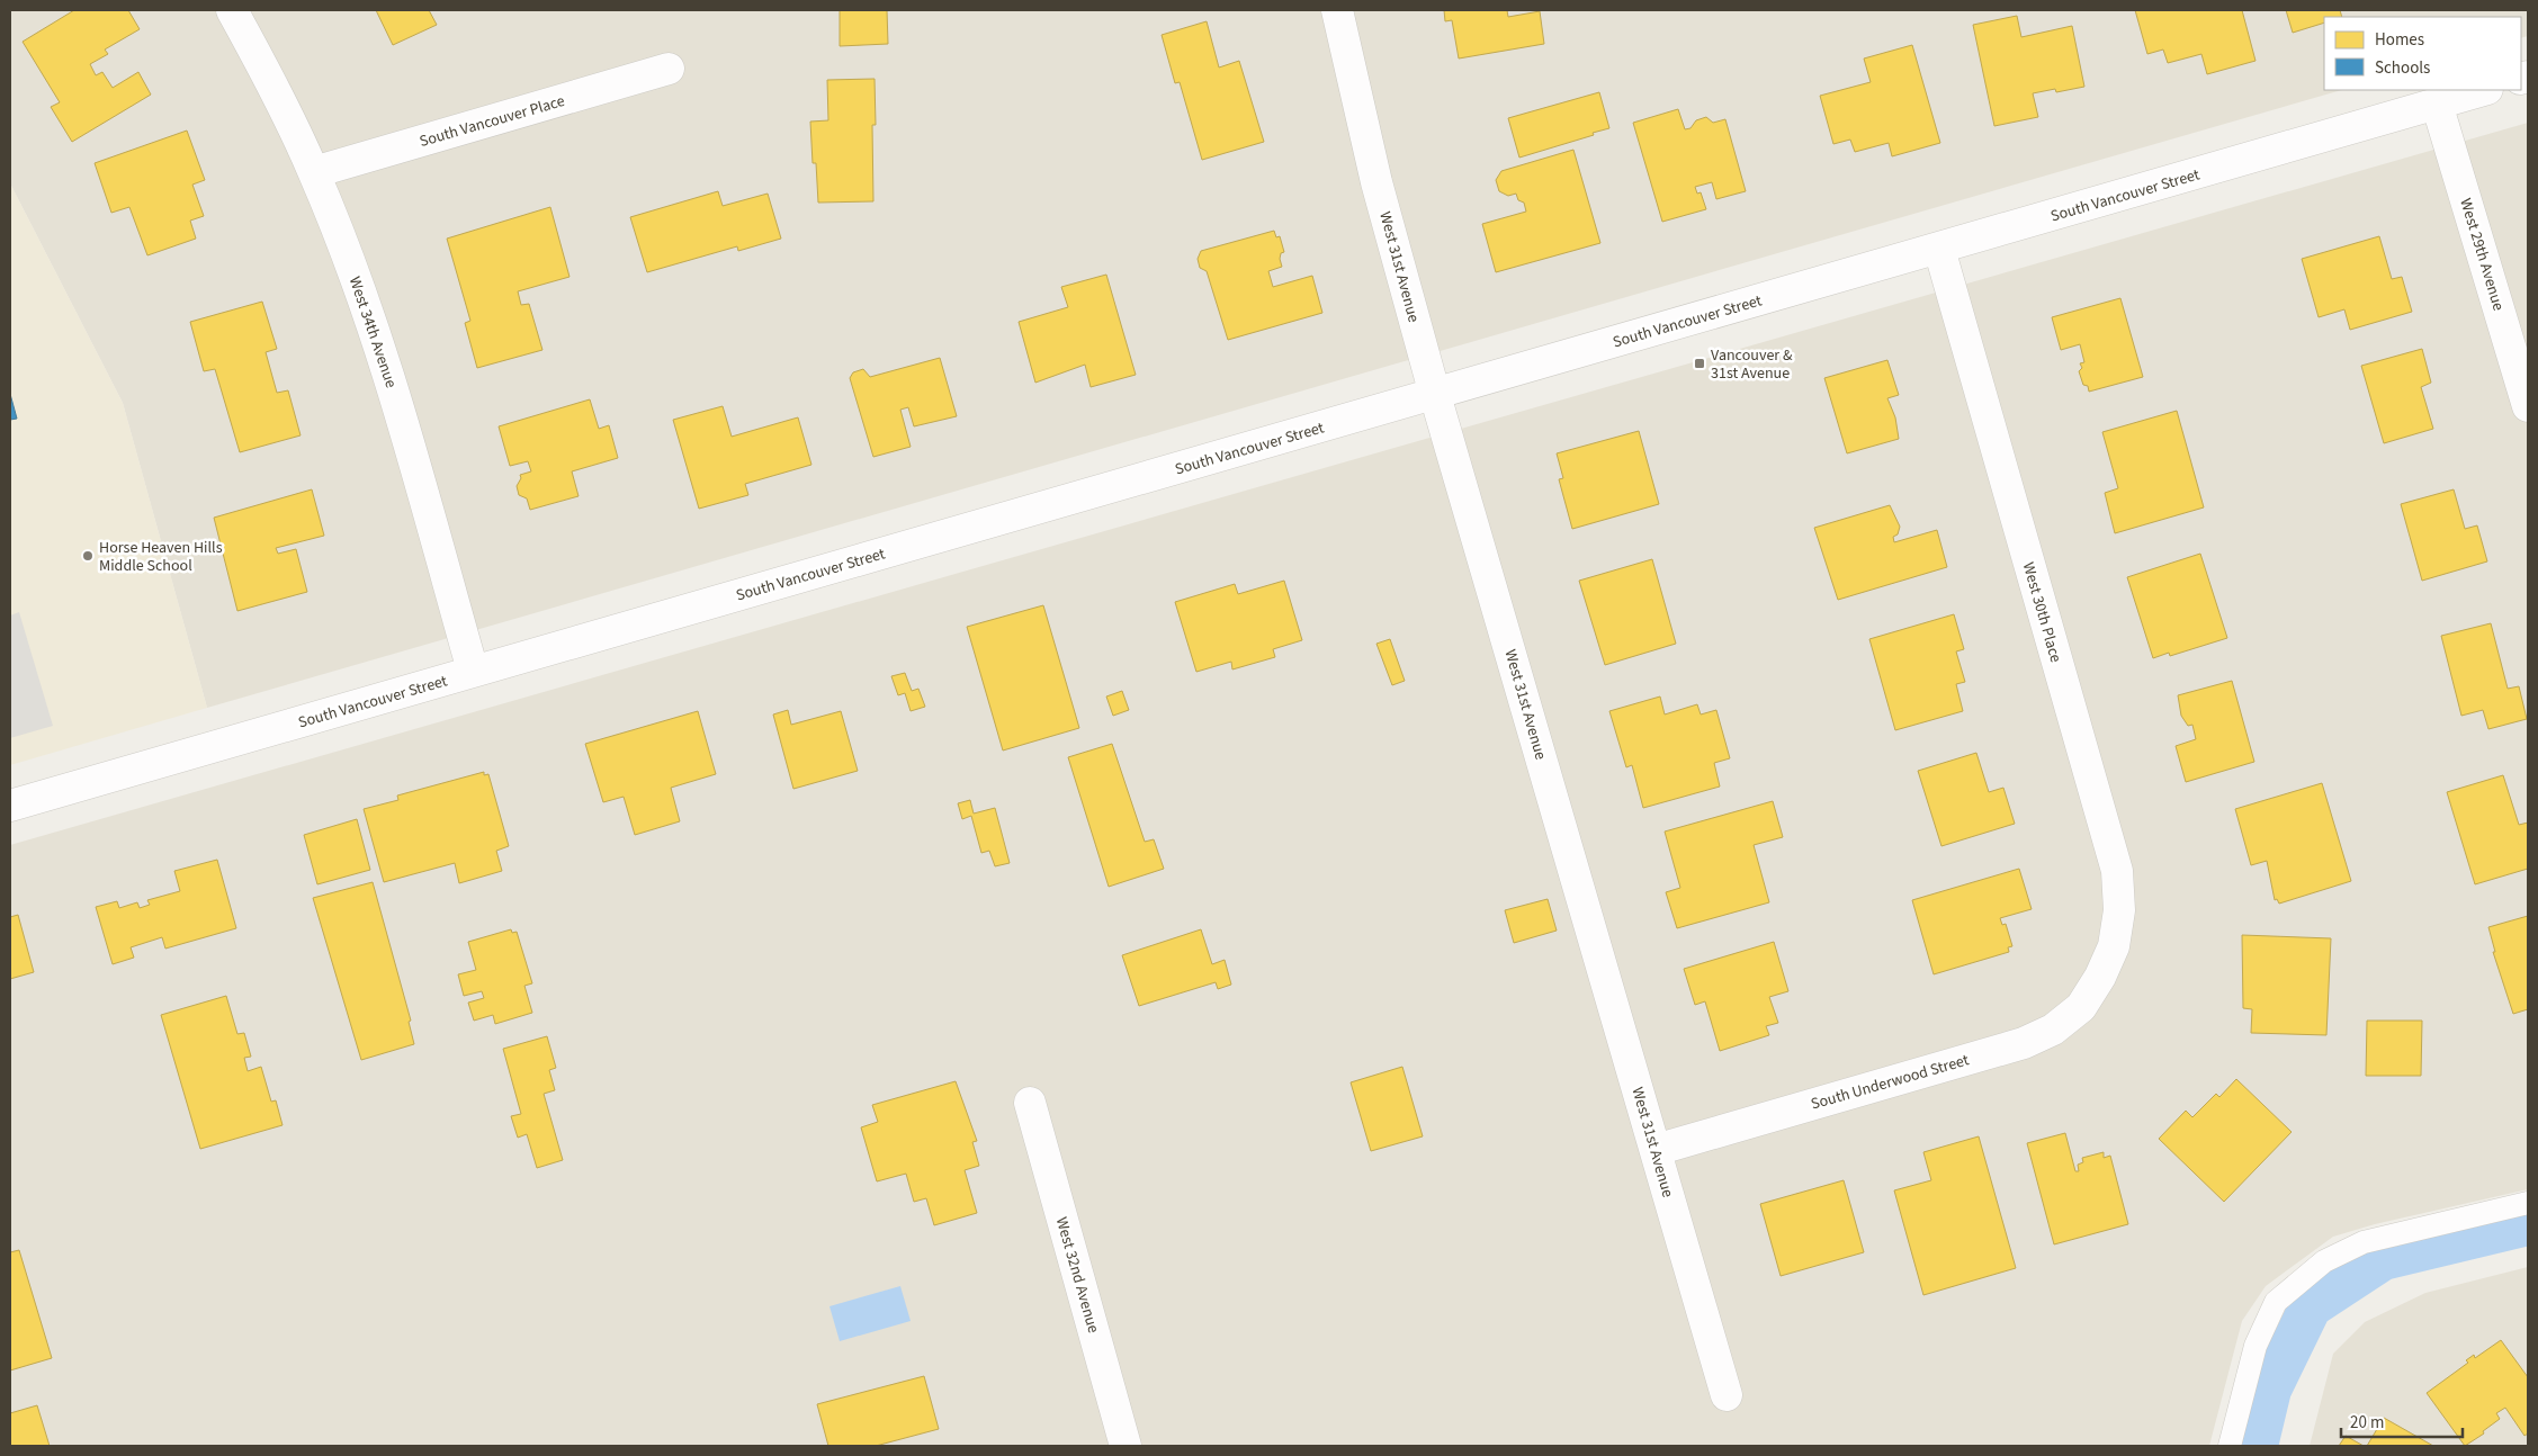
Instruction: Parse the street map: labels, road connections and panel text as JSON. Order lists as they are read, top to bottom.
{
  "streets": {
    "street": [
      "South Vancouver Place",
      "South Vancouver Street",
      "West 29th Avenue",
      "West 31st Avenue",
      "West 34th Avenue",
      "West 30th Place",
      "South Underwood Street",
      "West 32nd Avenue"
    ]
  },
  "crossings": [
    ["South Vancouver Place", "West 34th Avenue"],
    ["South Vancouver Street", "West 29th Avenue"],
    ["South Vancouver Street", "West 31st Avenue"],
    ["South Vancouver Street", "West 34th Avenue"],
    ["South Vancouver Street", "West 30th Place"],
    ["West 31st Avenue", "South Underwood Street"],
    ["West 30th Place", "South Underwood Street"]
  ],
  "places": {
    "transit": ["Vancouver & 31st Avenue"],
    "other": ["Horse Heaven Hills Middle School"]
  },
  "legend": ["Homes", "Schools"],
  "scale_bar": "20 m"
}
